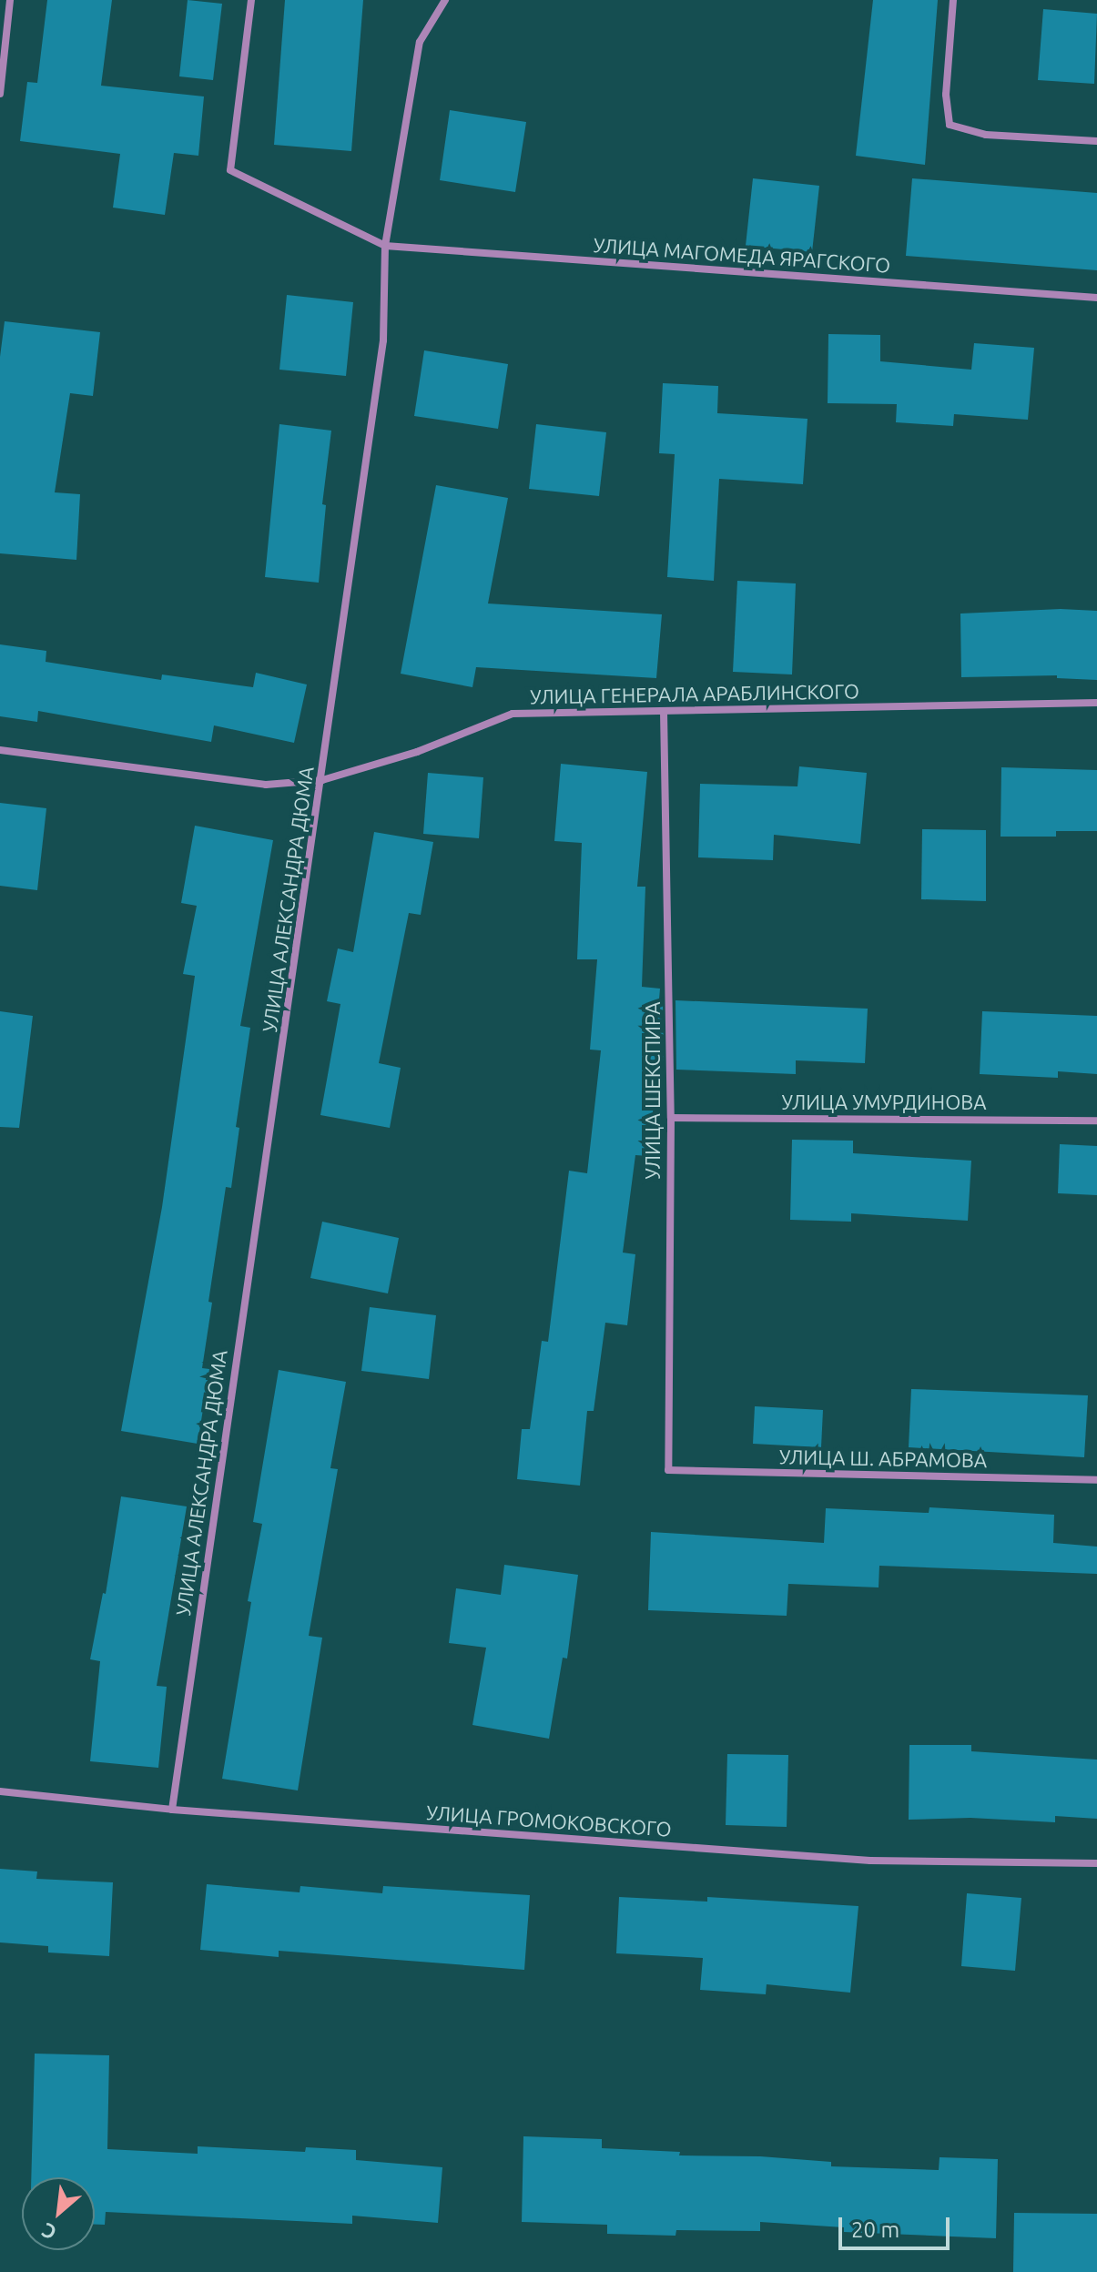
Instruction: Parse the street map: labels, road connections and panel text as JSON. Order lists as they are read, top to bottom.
{
  "streets": {
    "street": [
      "УЛИЦА МАГОМЕДА ЯРАГСКОГО",
      "УЛИЦА ГЕНЕРАЛА АРАБЛИНСКОГО",
      "УЛИЦА АЛЕКСАНДРА ДЮМА",
      "УЛИЦА ШЕКСПИРА",
      "УЛИЦА УМУРДИНОВА",
      "УЛИЦА Ш. АБРАМОВА",
      "УЛИЦА ГРОМОКОВСКОГО"
    ]
  },
  "crossings": [
    ["УЛИЦА МАГОМЕДА ЯРАГСКОГО", "УЛИЦА АЛЕКСАНДРА ДЮМА"],
    ["УЛИЦА ГЕНЕРАЛА АРАБЛИНСКОГО", "УЛИЦА АЛЕКСАНДРА ДЮМА"],
    ["УЛИЦА ГЕНЕРАЛА АРАБЛИНСКОГО", "УЛИЦА ШЕКСПИРА"],
    ["УЛИЦА АЛЕКСАНДРА ДЮМА", "УЛИЦА ГРОМОКОВСКОГО"],
    ["УЛИЦА ШЕКСПИРА", "УЛИЦА УМУРДИНОВА"],
    ["УЛИЦА ШЕКСПИРА", "УЛИЦА Ш. АБРАМОВА"]
  ],
  "scale_bar": "20 m",
  "north": "bottom left"
}
